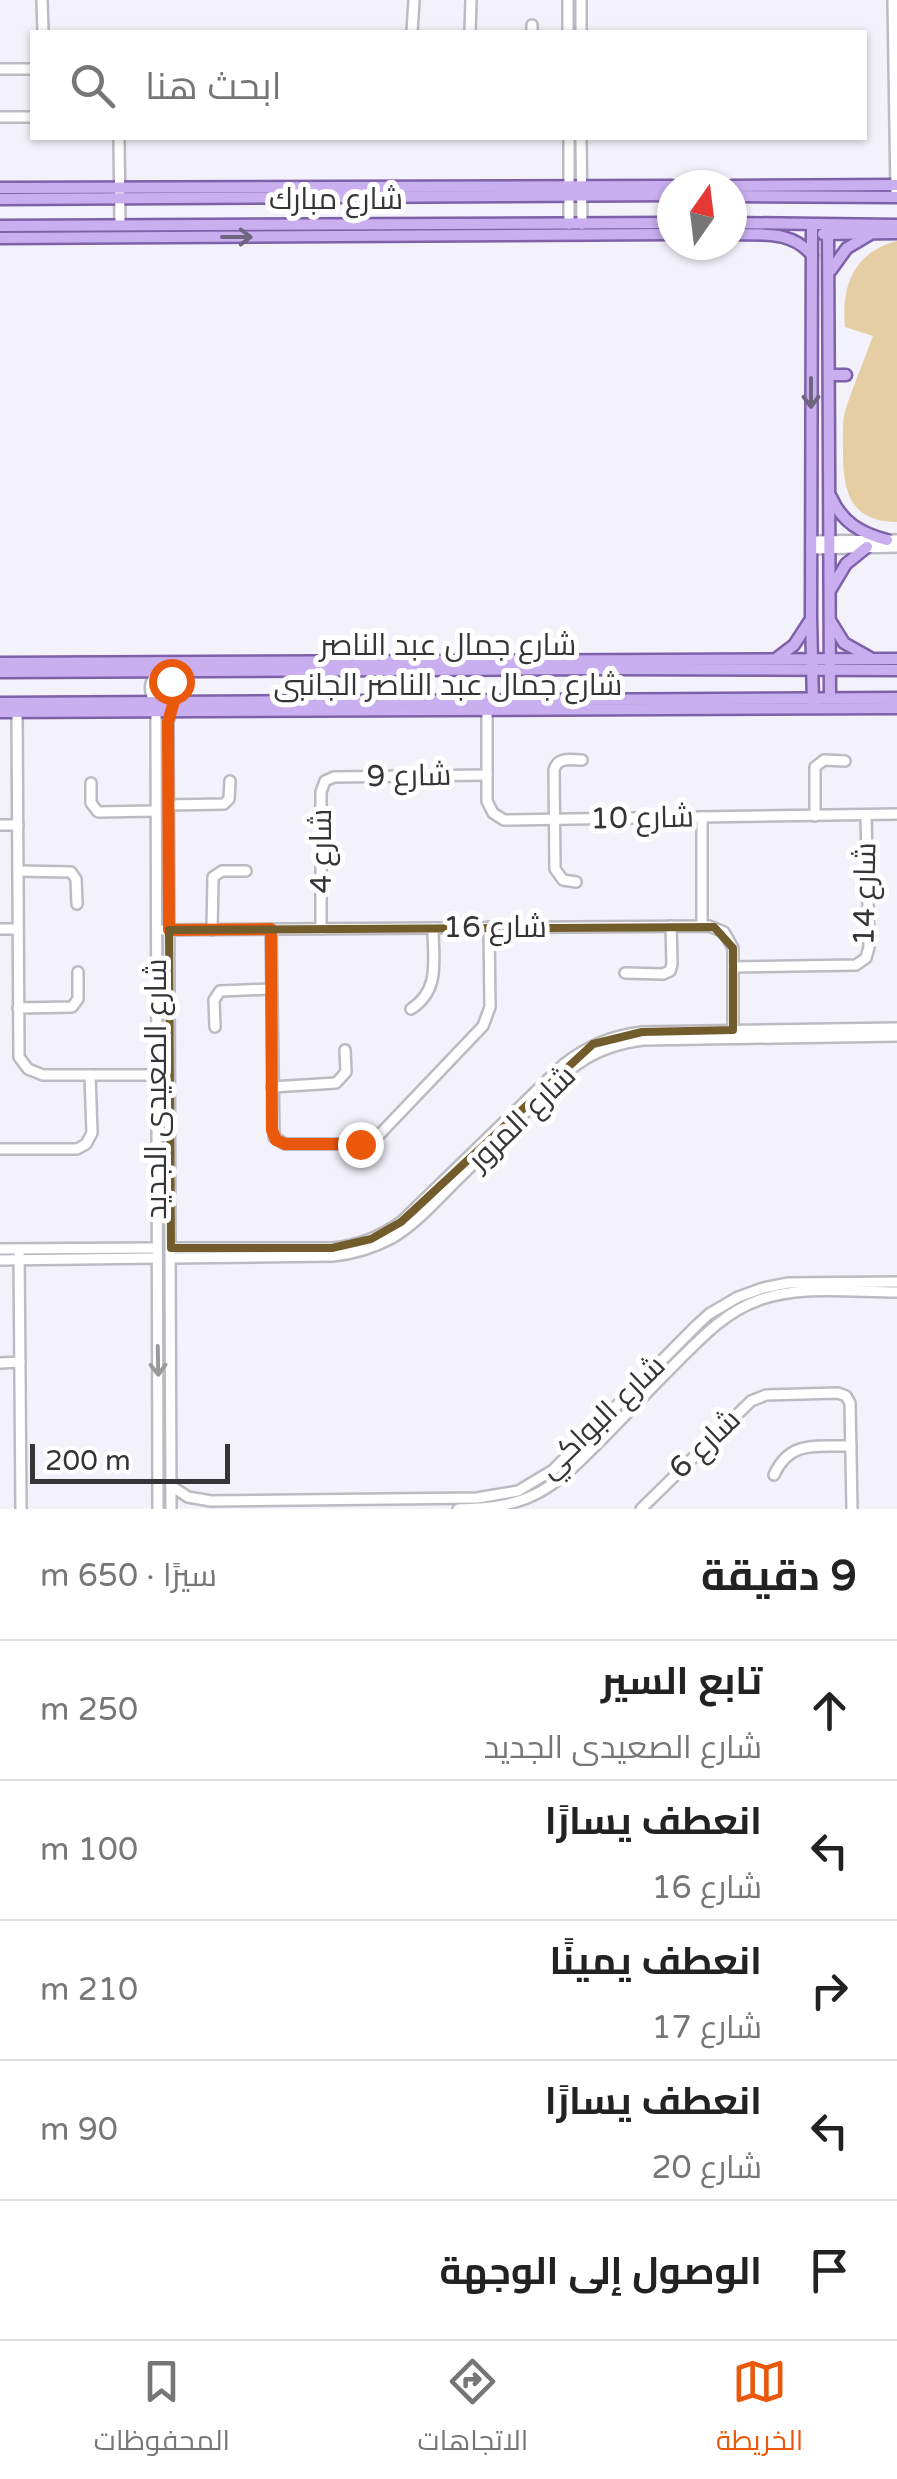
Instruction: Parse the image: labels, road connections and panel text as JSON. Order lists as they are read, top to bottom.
{
  "streets": {
    "main road": ["شارع مبارك", "شارع جمال عبد الناصر", "شارع جمال عبد الناصر الجانبى"],
    "street": [
      "شارع 9",
      "شارع 10",
      "شارع 4",
      "شارع 14",
      "شارع 16",
      "شارع الصعيدى الجديد",
      "شارع المرور",
      "شارع البواكي",
      "شارع 6"
    ]
  },
  "crossings": [
    ["شارع جمال عبد الناصر", "شارع جمال عبد الناصر الجانبى"],
    ["شارع جمال عبد الناصر", "شارع الصعيدى الجديد"],
    ["شارع جمال عبد الناصر الجانبى", "شارع 10"],
    ["شارع جمال عبد الناصر الجانبى", "شارع الصعيدى الجديد"],
    ["شارع 9", "شارع 10"],
    ["شارع 9", "شارع 4"],
    ["شارع 10", "شارع 14"],
    ["شارع 4", "شارع 16"],
    ["شارع 16", "شارع الصعيدى الجديد"],
    ["شارع الصعيدى الجديد", "شارع المرور"],
    ["شارع الصعيدى الجديد", "شارع البواكي"]
  ],
  "scale_bar": "200 m",
  "north": "top",
  "page": {
    "search": "ابحث هنا",
    "scale": "200 m",
    "heading": ["9 دقيقة", "سيرًا · 650 m"],
    "list": [
      ["تابع السير", "شارع الصعيدى الجديد", "250 m"],
      ["انعطف يسارًا", "شارع 16", "100 m"],
      ["انعطف يمينًا", "شارع 17", "210 m"],
      ["انعطف يسارًا", "شارع 20", "90 m"],
      "الوصول إلى الوجهة"
    ],
    "nav": ["الخريطة", "الاتجاهات", "المحفوظات"]
  }
}
